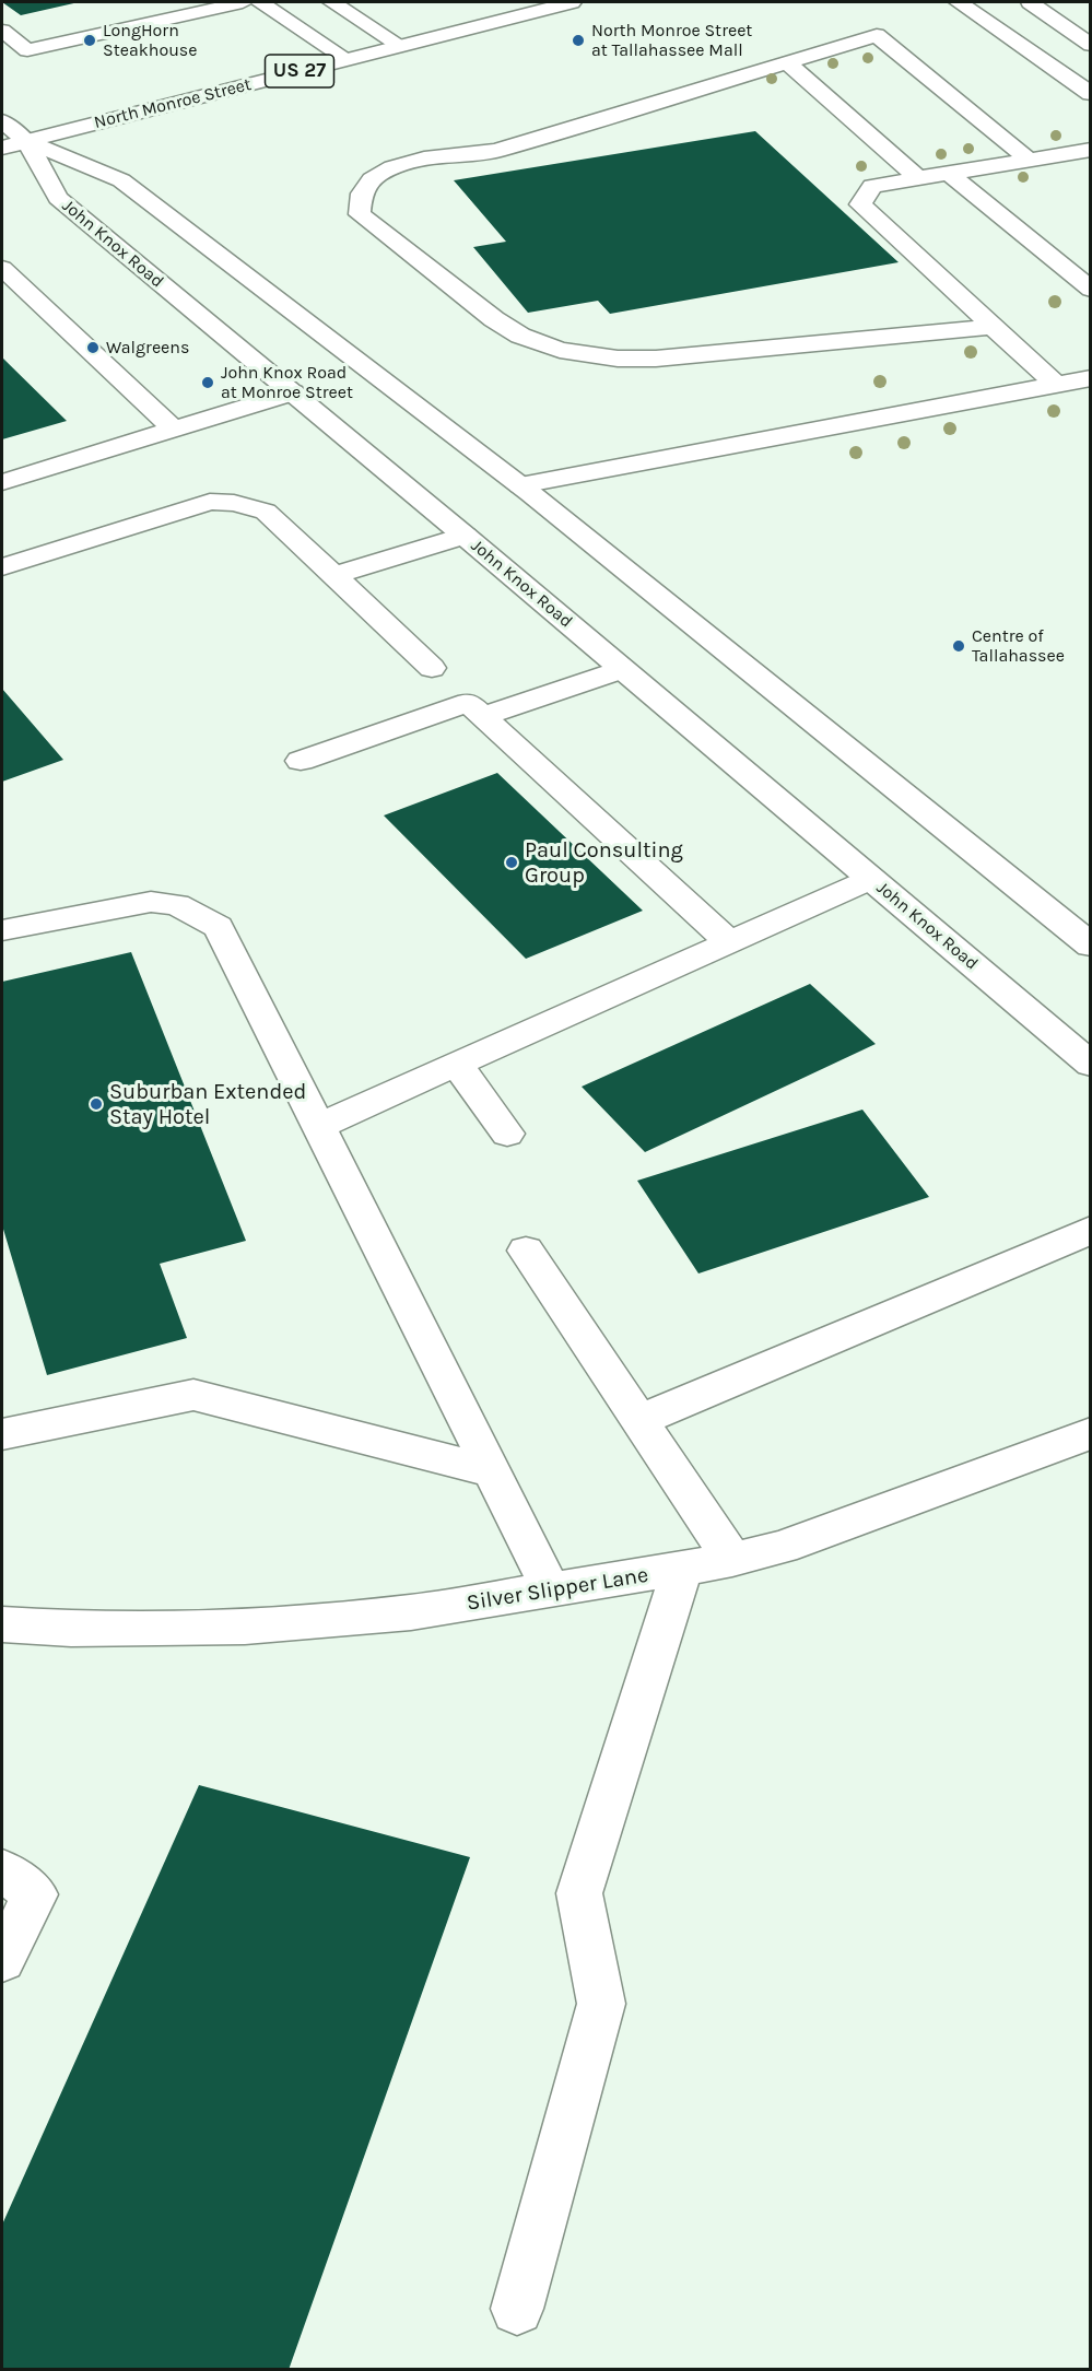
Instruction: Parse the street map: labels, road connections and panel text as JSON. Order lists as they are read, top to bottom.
{
  "streets": {
    "main road": [
      "US 27",
      "North Monroe Street",
      "John Knox Road",
      "Silver Slipper Lane"
    ]
  },
  "crossings": [
    ["North Monroe Street", "John Knox Road"]
  ],
  "places": [
    "LongHorn Steakhouse",
    "North Monroe Street at Tallahassee Mall",
    "Walgreens",
    "John Knox Road at Monroe Street",
    "Centre of Tallahassee",
    "Paul Consulting Group",
    "Suburban Extended Stay Hotel"
  ]
}
